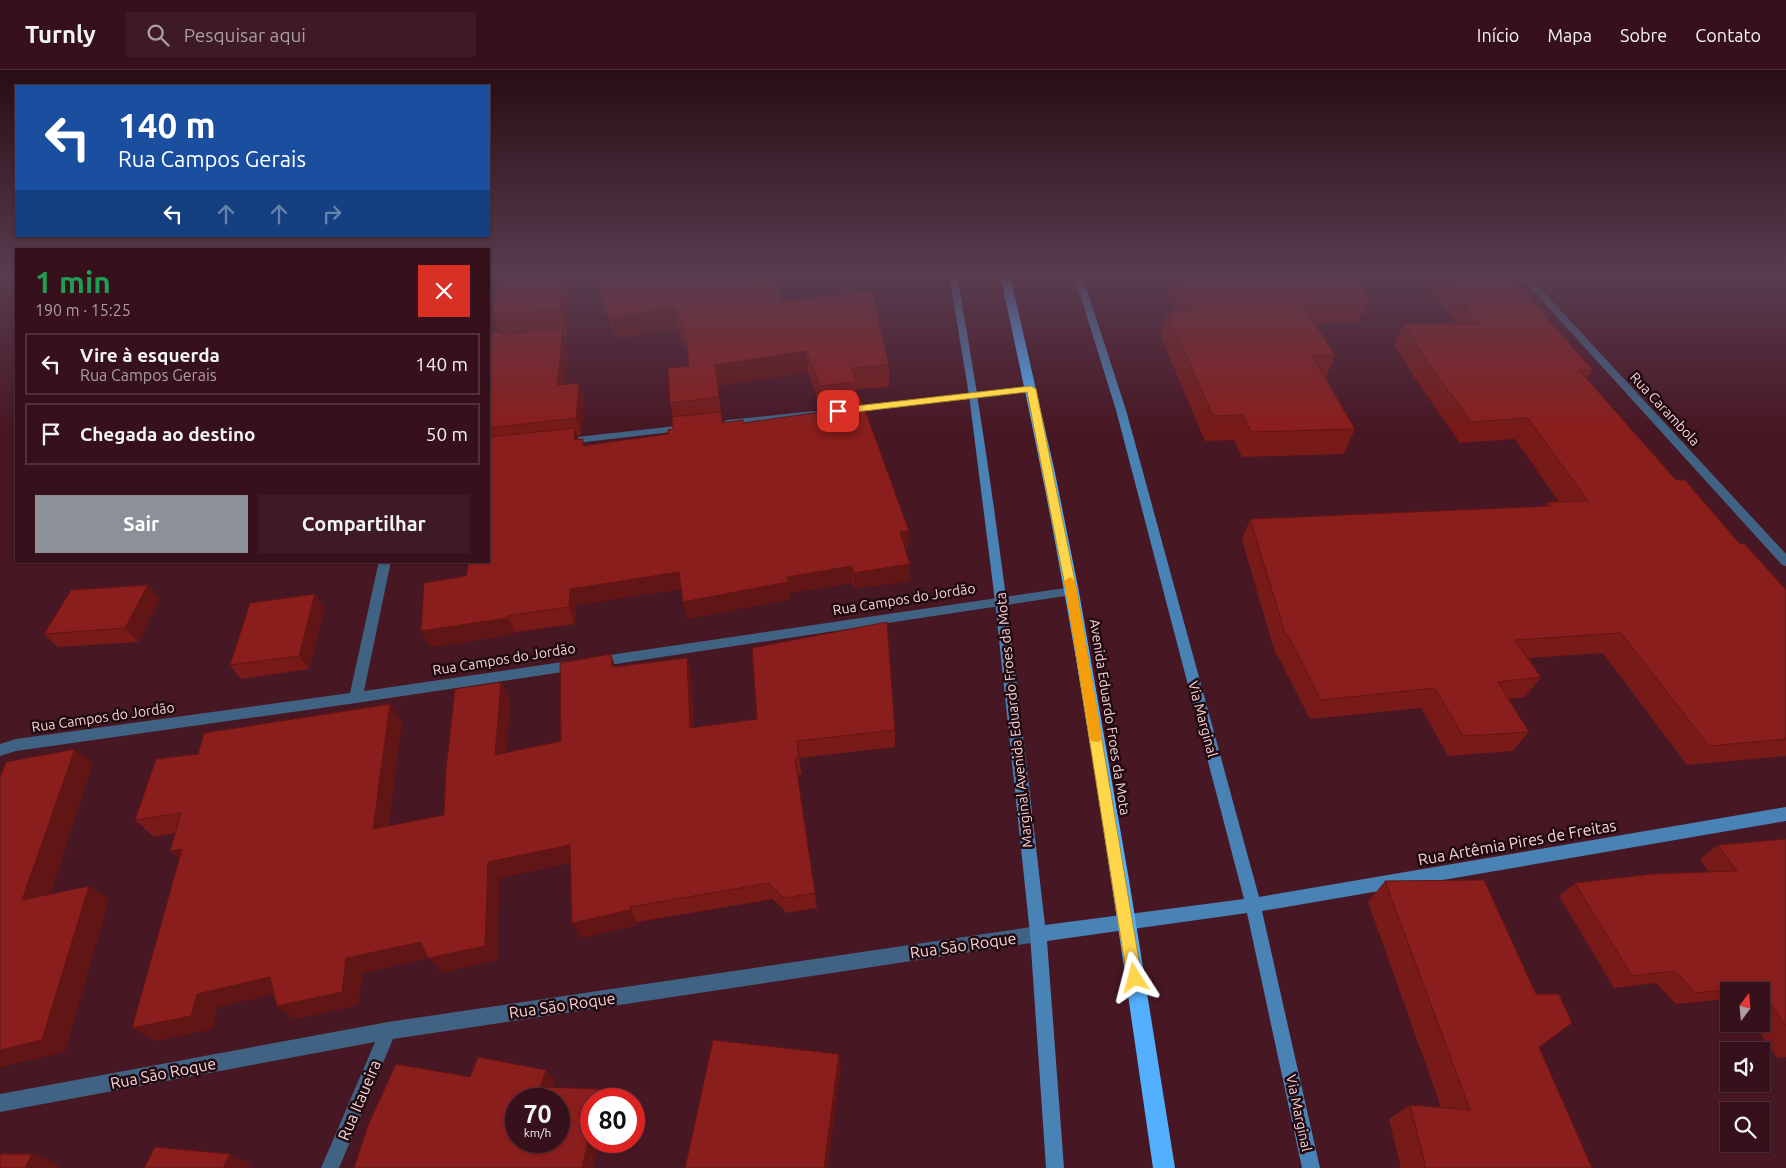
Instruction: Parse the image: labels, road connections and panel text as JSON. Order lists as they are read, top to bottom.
{
  "streets": {
    "highway": ["Avenida Eduardo Froes da Mota"],
    "street": [
      "Rua Carambola",
      "Rua Campos do Jordão",
      "Via Marginal",
      "Marginal Avenida Eduardo Froes da Mota",
      "Rua Artêmia Pires de Freitas",
      "Rua São Roque",
      "Rua Itaueira"
    ]
  },
  "crossings": [
    ["Rua Campos do Jordão", "Avenida Eduardo Froes da Mota"],
    ["Rua Campos do Jordão", "Marginal Avenida Eduardo Froes da Mota"],
    ["Avenida Eduardo Froes da Mota", "Rua Artêmia Pires de Freitas"],
    ["Avenida Eduardo Froes da Mota", "Rua São Roque"],
    ["Via Marginal", "Rua Artêmia Pires de Freitas"],
    ["Marginal Avenida Eduardo Froes da Mota", "Rua São Roque"],
    ["Rua Artêmia Pires de Freitas", "Rua São Roque"],
    ["Rua São Roque", "Rua Itaueira"]
  ],
  "north": "top",
  "page": {
    "header": "Turnly",
    "search": "Pesquisar aqui",
    "nav": [
      "Início",
      "Mapa",
      "Sobre",
      "Contato"
    ],
    "turn": ["140 m", "Rua Campos Gerais"],
    "heading": ["1 min", "190 m · 15:25"],
    "list": [
      {
        "name": "Vire à esquerda",
        "note": "Rua Campos Gerais",
        "value": "140 m"
      },
      {
        "name": "Chegada ao destino",
        "value": "50 m"
      }
    ],
    "buttons": ["Sair", "Compartilhar"],
    "speed": "70 km/h",
    "limit": "80"
  }
}
